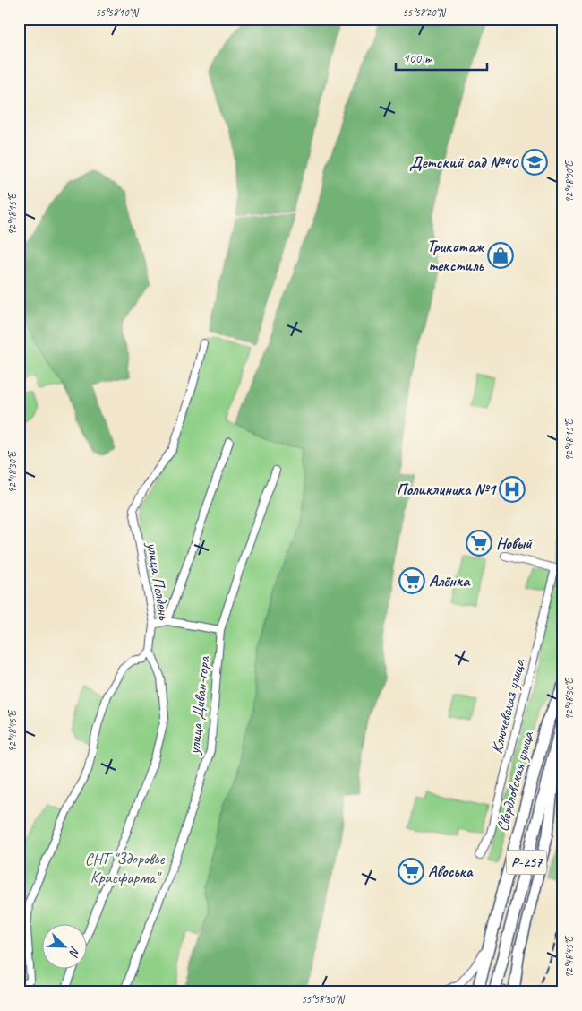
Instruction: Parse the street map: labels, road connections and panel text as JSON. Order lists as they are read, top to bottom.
{
  "streets": {
    "highway": ["Свердловская улица", "Р-257"],
    "street": ["улица Полдень", "улица Диван-гора", "Ключевская улица"]
  },
  "parks": ["СНТ \"Здоровье Красфарма\""],
  "places": {
    "school or university": ["Детский сад №40"],
    "shop": ["Трикотаж текстиль"],
    "hospital": ["Поликлиника №1"],
    "supermarket": ["Новый", "Алёнка", "Авоська"]
  },
  "scale_bar": "100 m",
  "north": "bottom right",
  "coordinates": [
    "55°58'10\"N",
    "55°58'20\"N",
    "92°48'00\"E",
    "92°48'15\"E",
    "92°48'30\"E",
    "92°48'45\"E",
    "55°58'30\"N"
  ]
}
